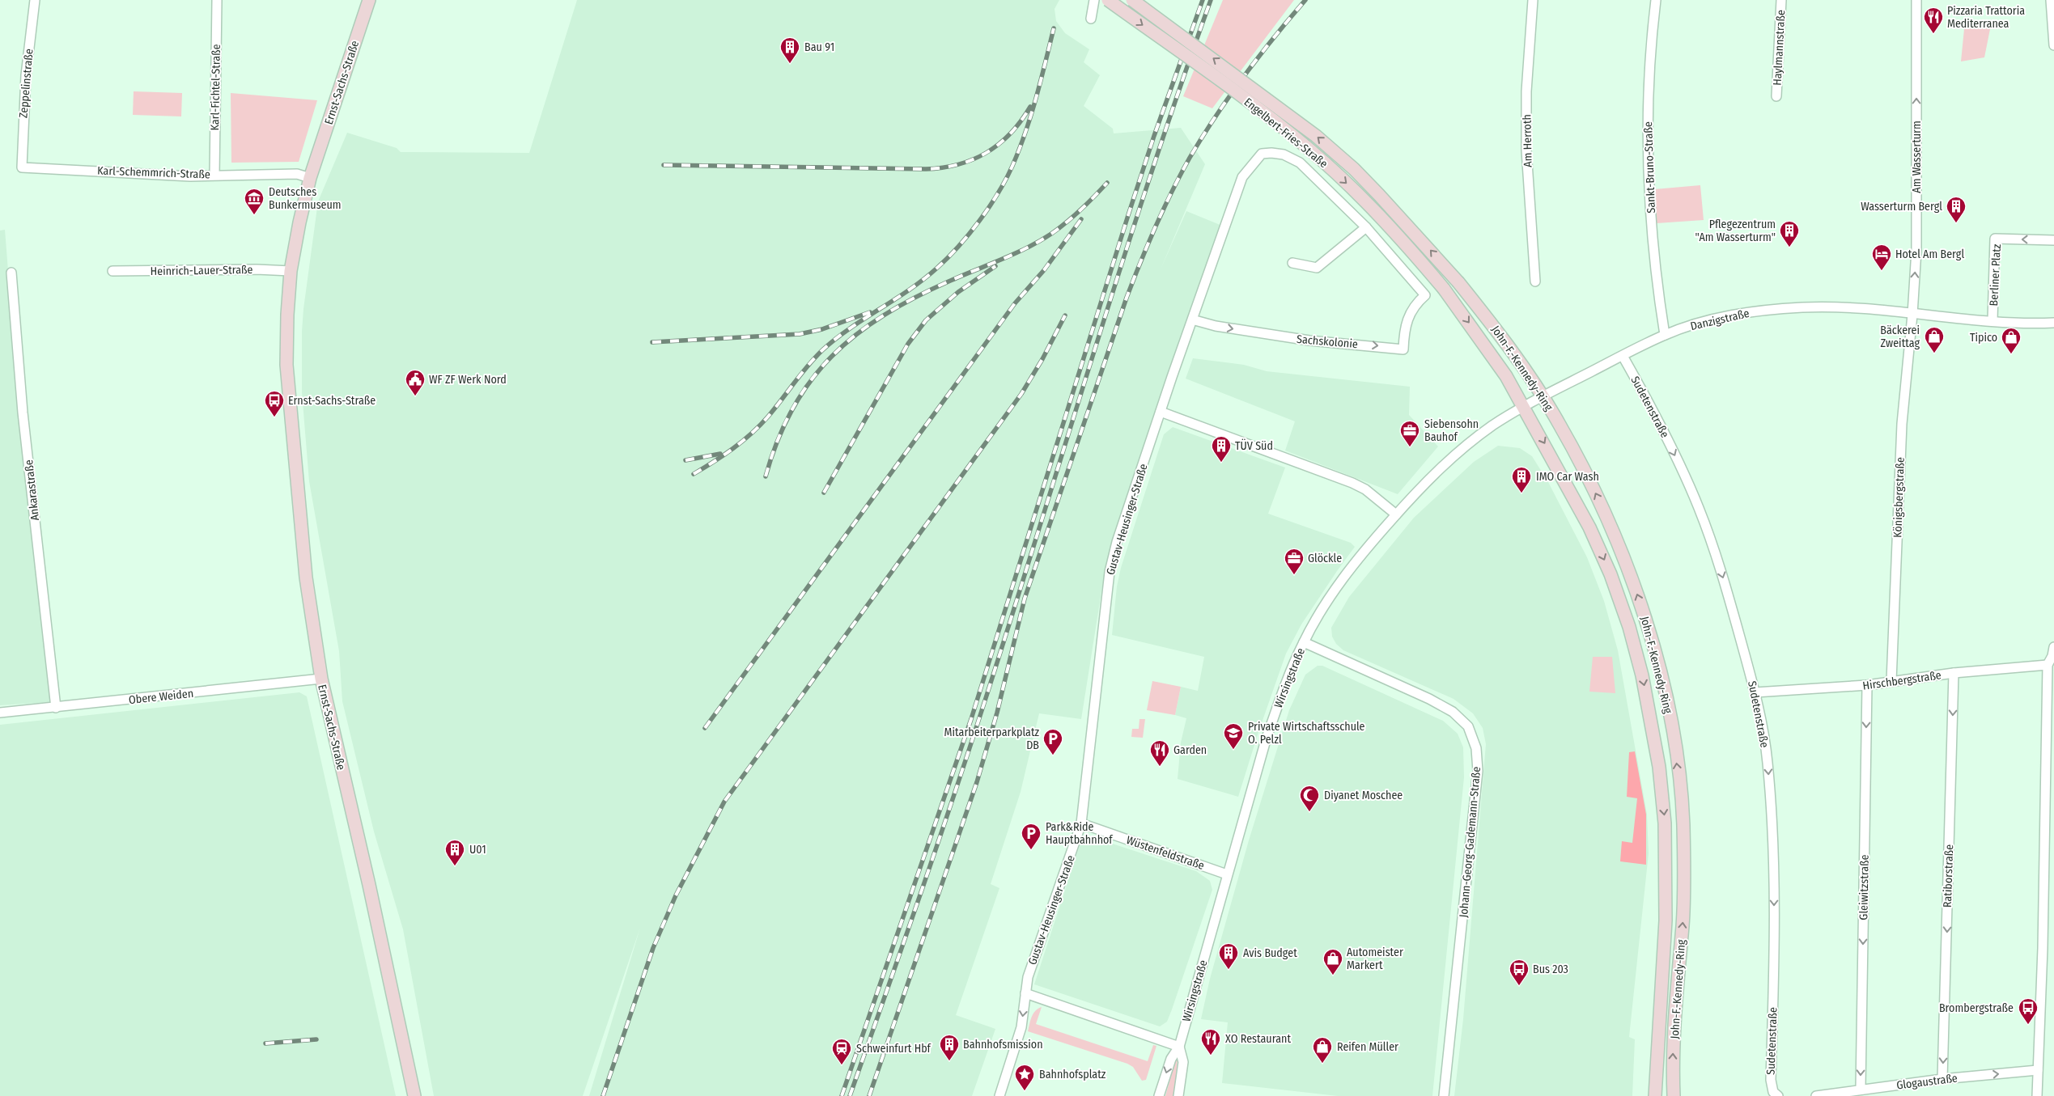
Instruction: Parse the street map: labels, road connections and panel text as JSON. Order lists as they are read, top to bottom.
{
  "streets": {
    "main road": ["Ernst-Sachs-Straße", "Engelbert-Fries-Straße", "John-F.-Kennedy-Ring"],
    "street": [
      "Haylmannstraße",
      "Zeppelinstraße",
      "Karl-Fichtel-Straße",
      "Am Herroth",
      "Am Wasserturm",
      "Sankt-Bruno-Straße",
      "Karl-Schemmrich-Straße",
      "Heinrich-Lauer-Straße",
      "Berliner Platz",
      "Danzigstraße",
      "Sachskolonie",
      "Sudetenstraße",
      "Ankarastraße",
      "Königsbergstraße",
      "Gustav-Heusinger-Straße",
      "Wirsingstraße",
      "Hirschbergstraße",
      "Obere Weiden",
      "Johann-Georg-Gademann-Straße",
      "Wüstenfeldstraße",
      "Ratiborstraße",
      "Gleiwitzstraße",
      "Glogaustraße"
    ]
  },
  "crossings": [
    ["Ernst-Sachs-Straße", "Karl-Schemmrich-Straße"],
    ["Ernst-Sachs-Straße", "Heinrich-Lauer-Straße"],
    ["Ernst-Sachs-Straße", "Obere Weiden"],
    ["Zeppelinstraße", "Karl-Schemmrich-Straße"],
    ["Karl-Fichtel-Straße", "Karl-Schemmrich-Straße"],
    ["Engelbert-Fries-Straße", "John-F.-Kennedy-Ring"],
    ["Am Wasserturm", "Berliner Platz"],
    ["Am Wasserturm", "Danzigstraße"],
    ["Am Wasserturm", "Königsbergstraße"],
    ["Sankt-Bruno-Straße", "Danzigstraße"],
    ["Berliner Platz", "Danzigstraße"],
    ["Berliner Platz", "Königsbergstraße"],
    ["Danzigstraße", "John-F.-Kennedy-Ring"],
    ["Danzigstraße", "Sudetenstraße"],
    ["Danzigstraße", "Königsbergstraße"],
    ["Danzigstraße", "Wirsingstraße"],
    ["Sachskolonie", "Gustav-Heusinger-Straße"],
    ["John-F.-Kennedy-Ring", "Wirsingstraße"],
    ["Sudetenstraße", "Hirschbergstraße"],
    ["Ankarastraße", "Obere Weiden"],
    ["Königsbergstraße", "Hirschbergstraße"],
    ["Gustav-Heusinger-Straße", "Wüstenfeldstraße"],
    ["Wirsingstraße", "Johann-Georg-Gademann-Straße"],
    ["Wirsingstraße", "Wüstenfeldstraße"],
    ["Hirschbergstraße", "Ratiborstraße"],
    ["Hirschbergstraße", "Gleiwitzstraße"],
    ["Ratiborstraße", "Glogaustraße"],
    ["Gleiwitzstraße", "Glogaustraße"]
  ],
  "one_way": [
    "Am Wasserturm",
    "Sudetenstraße",
    "Ratiborstraße",
    "Gleiwitzstraße",
    "Glogaustraße"
  ],
  "places": {
    "restaurant": ["Pizzaria Trattoria Mediterranea", "Garden", "XO Restaurant"],
    "building": [
      "Bau 91",
      "Wasserturm Bergl",
      "Pflegezentrum \"Am Wasserturm\"",
      "TÜV Süd",
      "IMO Car Wash",
      "U01",
      "Avis Budget",
      "Bahnhofsmission"
    ],
    "museum": ["Deutsches Bunkermuseum"],
    "hotel": ["Hotel Am Bergl"],
    "shop": [
      "Bäckerei Zweittag",
      "Tipico",
      "Automeister Markert",
      "Reifen Müller"
    ],
    "public building": ["WF ZF Werk Nord"],
    "bus stop": ["Ernst-Sachs-Straße", "Bus 203", "Brombergstraße"],
    "office": ["Siebensohn Bauhof", "Glöckle"],
    "school or university": ["Private Wirtschaftsschule O. Pelzl"],
    "parking": ["Mitarbeiterparkplatz DB", "Park&Ride Hauptbahnhof"],
    "mosque": ["Diyanet Moschee"],
    "station": ["Schweinfurt Hbf"],
    "place": ["Bahnhofsplatz"]
  }
}
